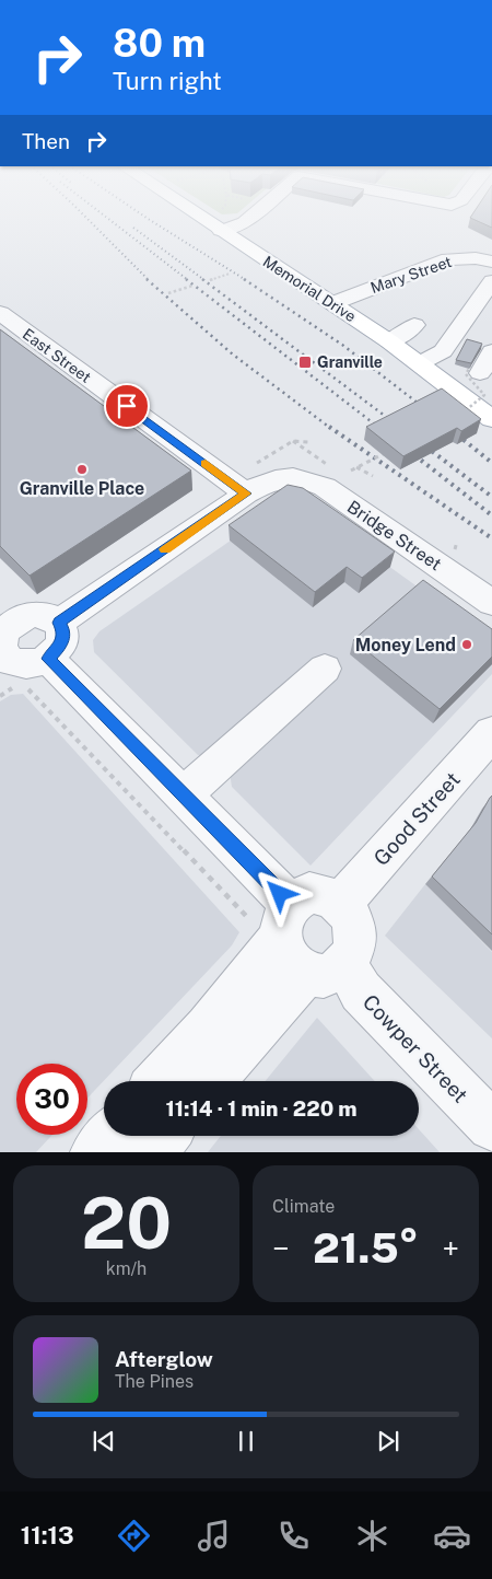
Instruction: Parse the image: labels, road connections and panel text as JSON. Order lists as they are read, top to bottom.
{
  "streets": {
    "main road": ["Memorial Drive"],
    "street": [
      "Mary Street",
      "East Street",
      "Bridge Street",
      "Good Street",
      "Cowper Street"
    ]
  },
  "crossings": [
    ["Mary Street", "Memorial Drive"],
    ["East Street", "Bridge Street"],
    ["Good Street", "Cowper Street"]
  ],
  "places": {
    "transit": ["Granville"],
    "other": ["Granville Place", "Money Lend"]
  },
  "page": {
    "turn": ["80 m", "Turn right"],
    "then": "Then",
    "limit": "30",
    "trip": "11:14 · 1 min · 220 m",
    "tile": [
      ["20", "km/h"],
      "Climate"
    ],
    "heat": ["−", "21.5°", "+"],
    "song": ["Afterglow", "The Pines"],
    "tabs": "11:13"
  }
}
